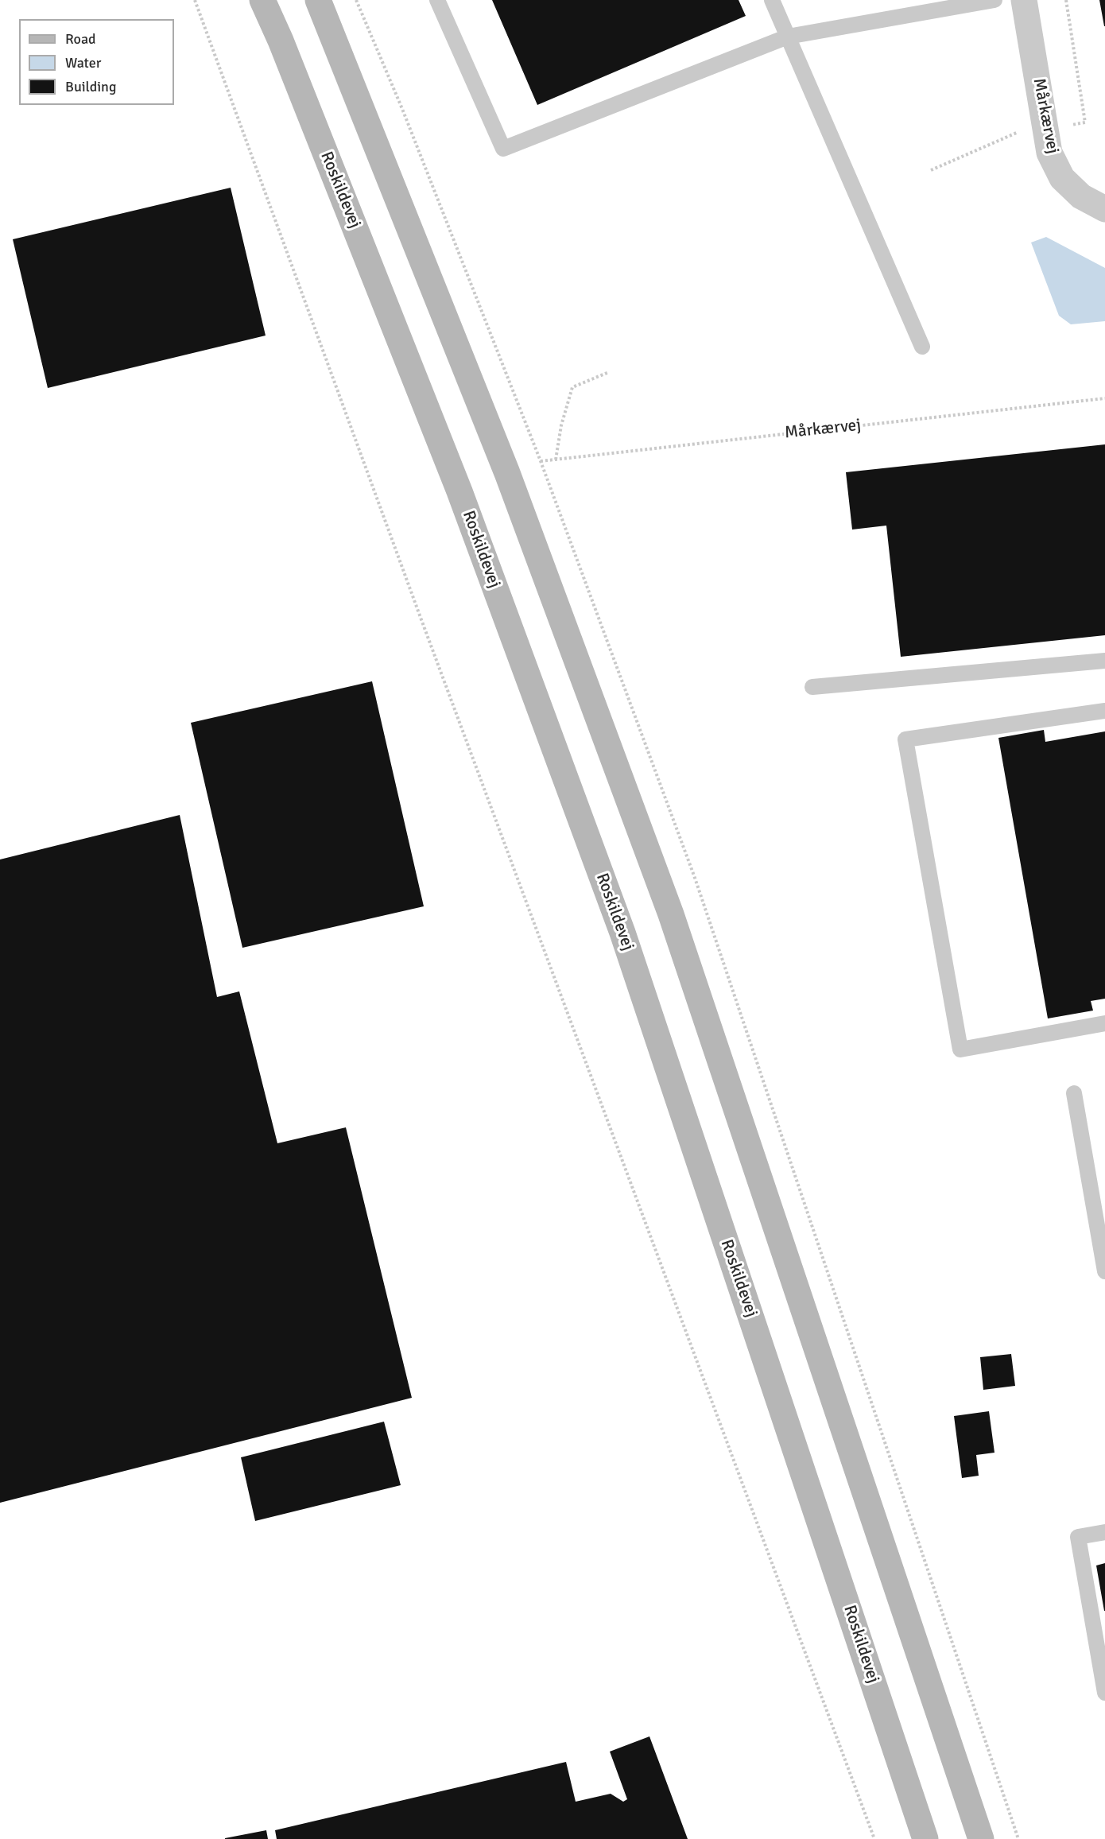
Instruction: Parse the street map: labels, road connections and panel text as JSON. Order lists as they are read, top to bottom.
{
  "streets": {
    "main road": ["Roskildevej"],
    "street": ["Mårkærvej"]
  },
  "legend": ["Road", "Water", "Building"]
}
